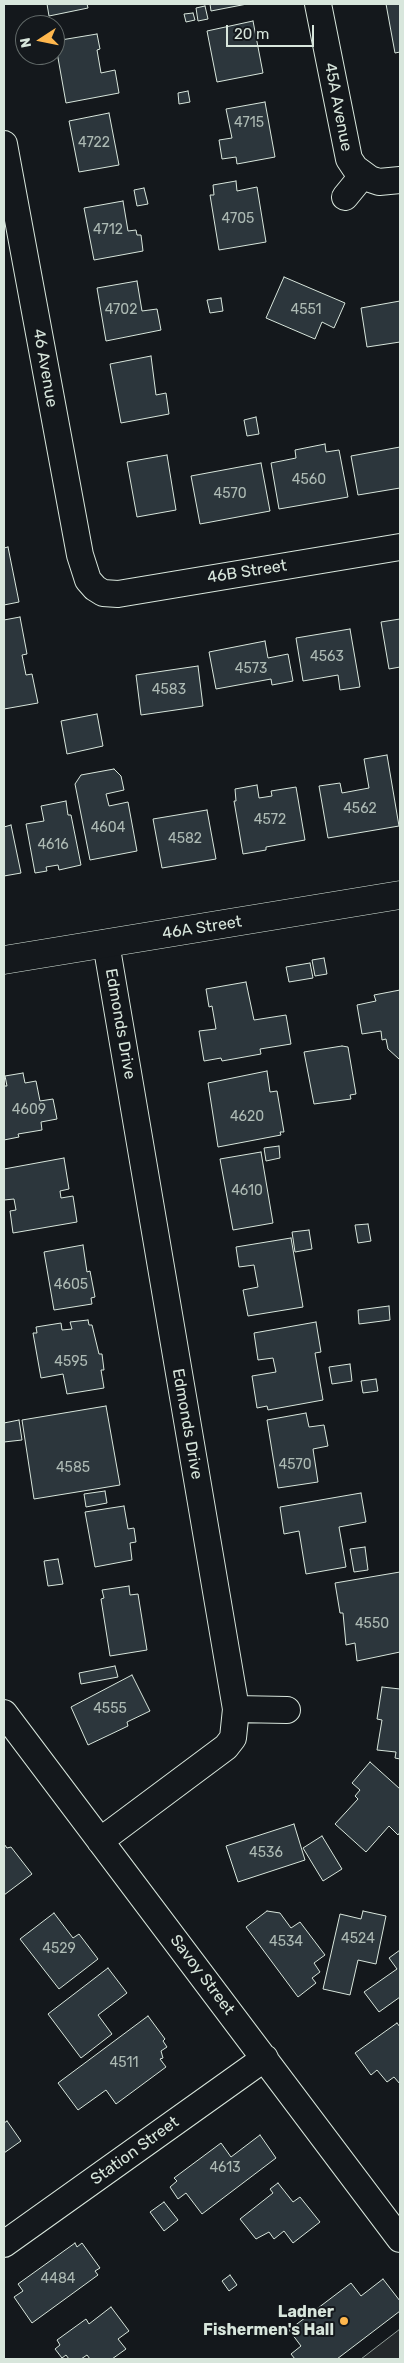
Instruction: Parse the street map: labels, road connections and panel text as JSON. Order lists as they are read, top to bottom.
{
  "streets": {
    "street": [
      "45A Avenue",
      "46 Avenue",
      "46B Street",
      "46A Street",
      "Edmonds Drive",
      "Savoy Street",
      "Station Street"
    ]
  },
  "crossings": [
    ["46 Avenue", "46B Street"],
    ["46A Street", "Edmonds Drive"],
    ["Edmonds Drive", "Savoy Street"],
    ["Savoy Street", "Station Street"]
  ],
  "places": ["Ladner Fishermen's Hall"],
  "house_numbers": [
    "4715",
    "4722",
    "4705",
    "4712",
    "4702",
    "4551",
    "4560",
    "4570",
    "4563",
    "4573",
    "4583",
    "4562",
    "4572",
    "4604",
    "4582",
    "4616",
    "4609",
    "4620",
    "4610",
    "4605",
    "4595",
    "4570",
    "4585",
    "4550",
    "4555",
    "4536",
    "4524",
    "4534",
    "4529",
    "4511",
    "4613",
    "4484"
  ],
  "scale_bar": "20 m",
  "north": "left"
}
